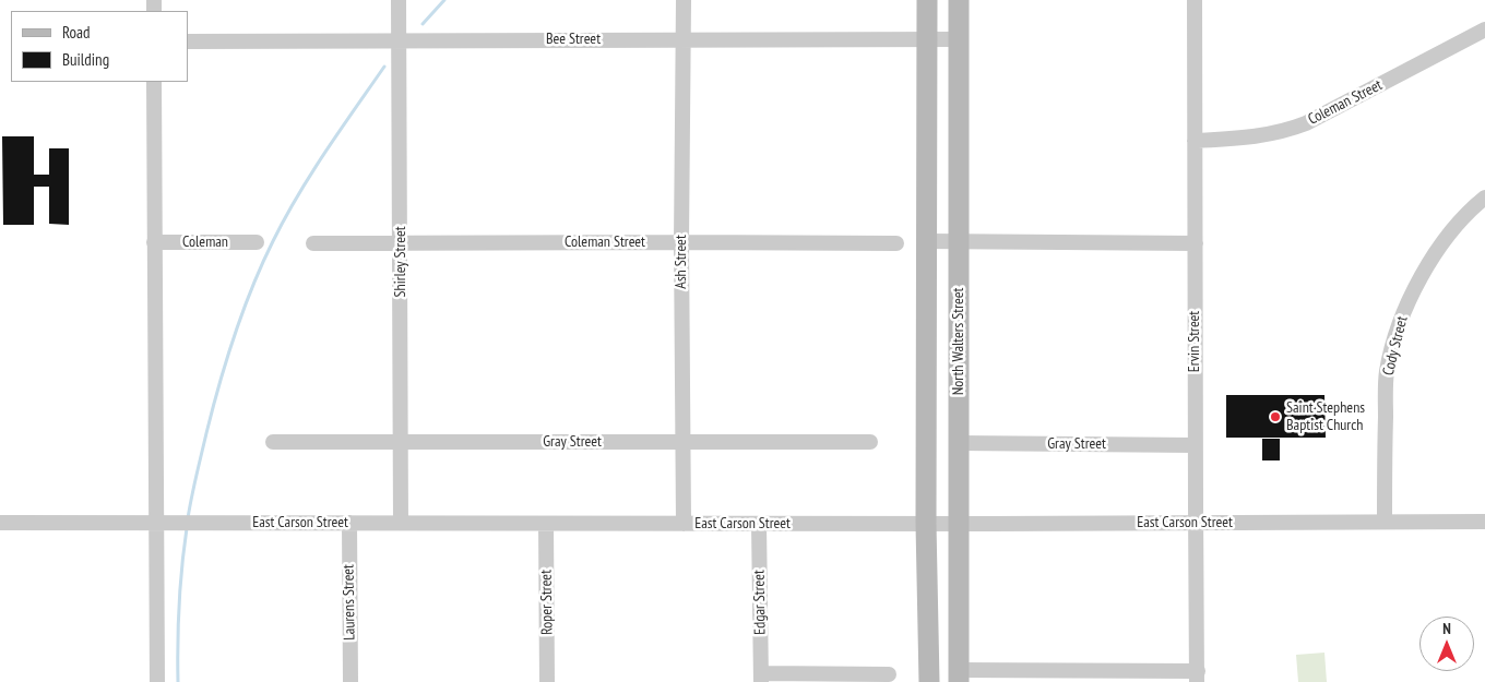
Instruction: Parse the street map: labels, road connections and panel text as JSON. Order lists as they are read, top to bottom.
{
  "streets": {
    "main road": ["North Walters Street"],
    "street": [
      "Bee Street",
      "Coleman Street",
      "Coleman",
      "Shirley Street",
      "Ash Street",
      "Ervin Street",
      "Cody Street",
      "Gray Street",
      "East Carson Street",
      "Laurens Street",
      "Roper Street",
      "Edgar Street"
    ]
  },
  "crossings": [
    ["Bee Street", "Shirley Street"],
    ["Bee Street", "Ash Street"],
    ["Bee Street", "North Walters Street"],
    ["Coleman Street", "Shirley Street"],
    ["Coleman Street", "Ash Street"],
    ["Coleman Street", "Ervin Street"],
    ["Shirley Street", "Gray Street"],
    ["Shirley Street", "East Carson Street"],
    ["Ash Street", "Gray Street"],
    ["Ash Street", "East Carson Street"],
    ["North Walters Street", "Gray Street"],
    ["North Walters Street", "East Carson Street"],
    ["Ervin Street", "Gray Street"],
    ["Ervin Street", "East Carson Street"],
    ["Cody Street", "East Carson Street"],
    ["East Carson Street", "Laurens Street"],
    ["East Carson Street", "Roper Street"],
    ["East Carson Street", "Edgar Street"]
  ],
  "places": ["Saint Stephens Baptist Church"],
  "legend": ["Road", "Building"],
  "north": "top"
}
